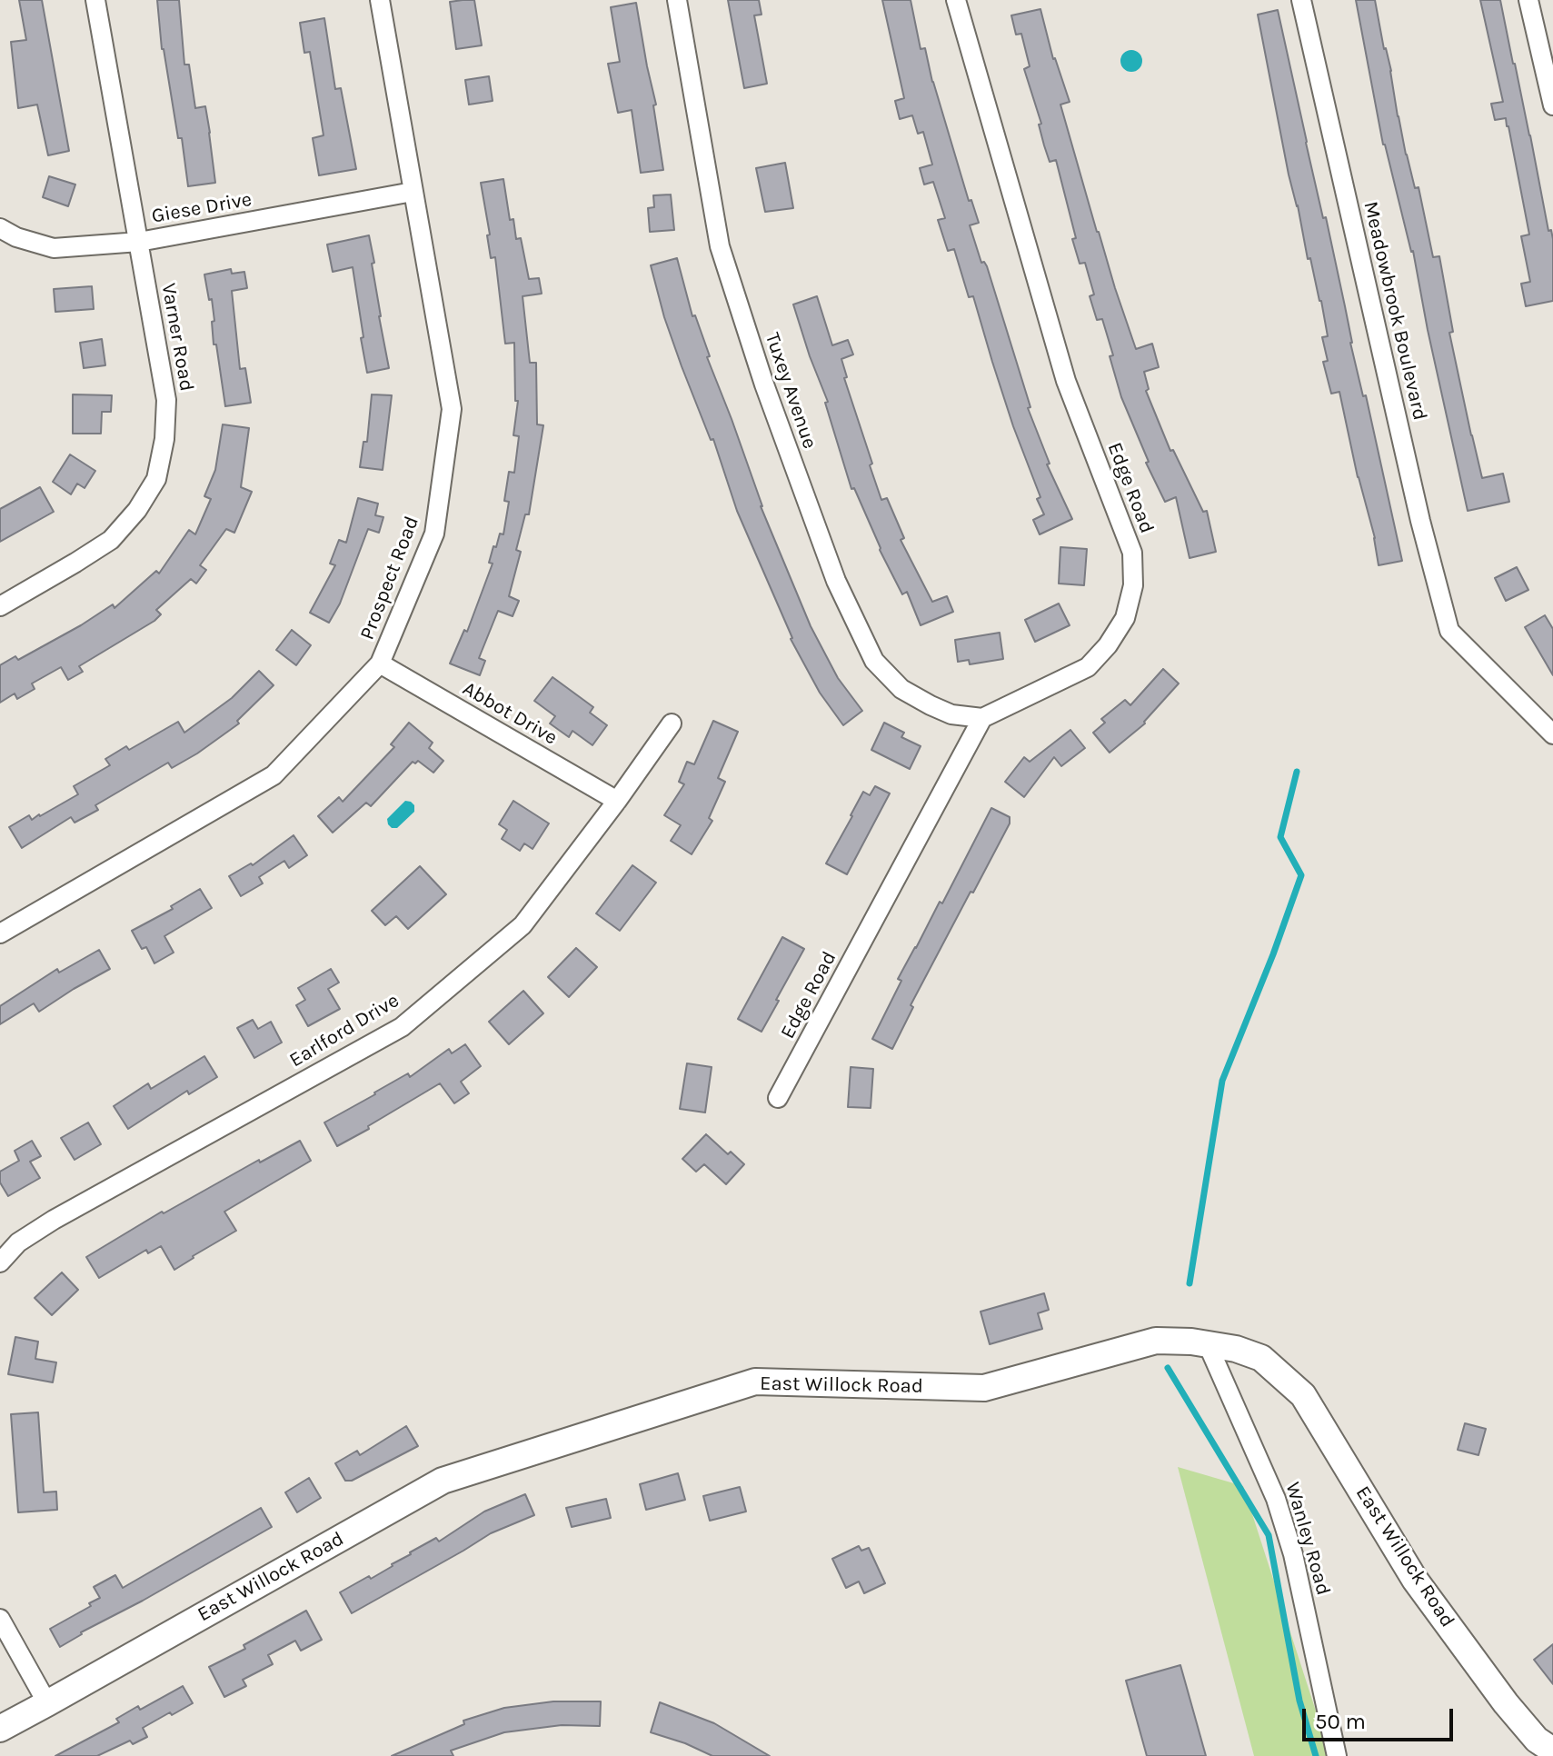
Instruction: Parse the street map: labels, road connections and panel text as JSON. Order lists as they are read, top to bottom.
{
  "streets": {
    "street": [
      "Giese Drive",
      "Meadowbrook Boulevard",
      "Varner Road",
      "Tuxey Avenue",
      "Edge Road",
      "Prospect Road",
      "Abbot Drive",
      "Earlford Drive",
      "East Willock Road",
      "Wanley Road"
    ]
  },
  "crossings": [
    ["Giese Drive", "Varner Road"],
    ["Giese Drive", "Prospect Road"],
    ["Tuxey Avenue", "Edge Road"],
    ["Prospect Road", "Abbot Drive"],
    ["Abbot Drive", "Earlford Drive"],
    ["East Willock Road", "Wanley Road"]
  ],
  "scale_bar": "50 m"
}
